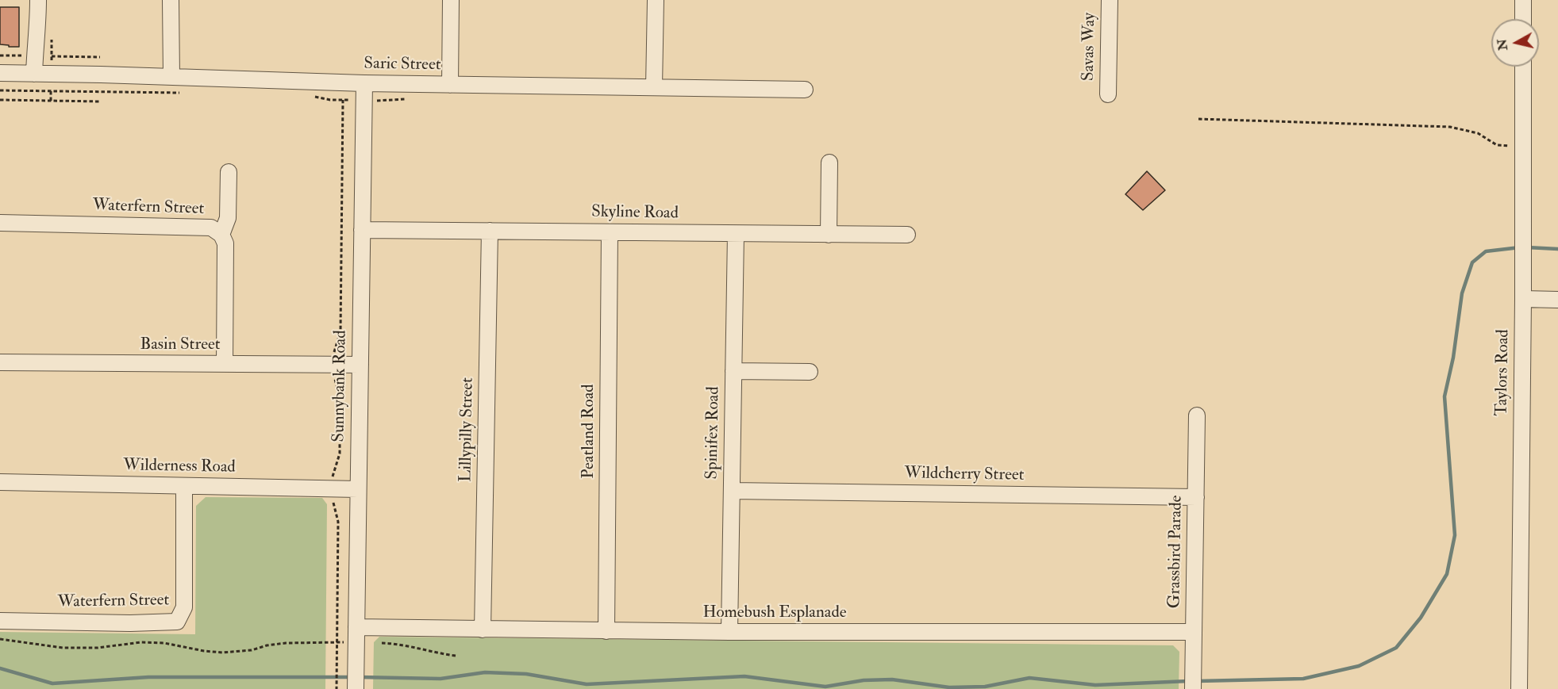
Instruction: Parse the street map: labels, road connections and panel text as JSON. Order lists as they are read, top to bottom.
{
  "streets": {
    "street": [
      "Savas Way",
      "Saric Street",
      "Waterfern Street",
      "Skyline Road",
      "Basin Street",
      "Taylors Road",
      "Sunnybank Road",
      "Lillypilly Street",
      "Peatland Road",
      "Spinifex Road",
      "Wilderness Road",
      "Wildcherry Street",
      "Grassbird Parade",
      "Homebush Esplanade"
    ]
  },
  "crossings": [
    ["Saric Street", "Sunnybank Road"],
    ["Waterfern Street", "Basin Street"],
    ["Waterfern Street", "Wilderness Road"],
    ["Skyline Road", "Sunnybank Road"],
    ["Skyline Road", "Lillypilly Street"],
    ["Skyline Road", "Peatland Road"],
    ["Skyline Road", "Spinifex Road"],
    ["Basin Street", "Sunnybank Road"],
    ["Sunnybank Road", "Wilderness Road"],
    ["Sunnybank Road", "Homebush Esplanade"],
    ["Lillypilly Street", "Homebush Esplanade"],
    ["Peatland Road", "Homebush Esplanade"],
    ["Spinifex Road", "Wildcherry Street"],
    ["Spinifex Road", "Homebush Esplanade"],
    ["Wildcherry Street", "Grassbird Parade"],
    ["Grassbird Parade", "Homebush Esplanade"]
  ],
  "north": "left"
}
